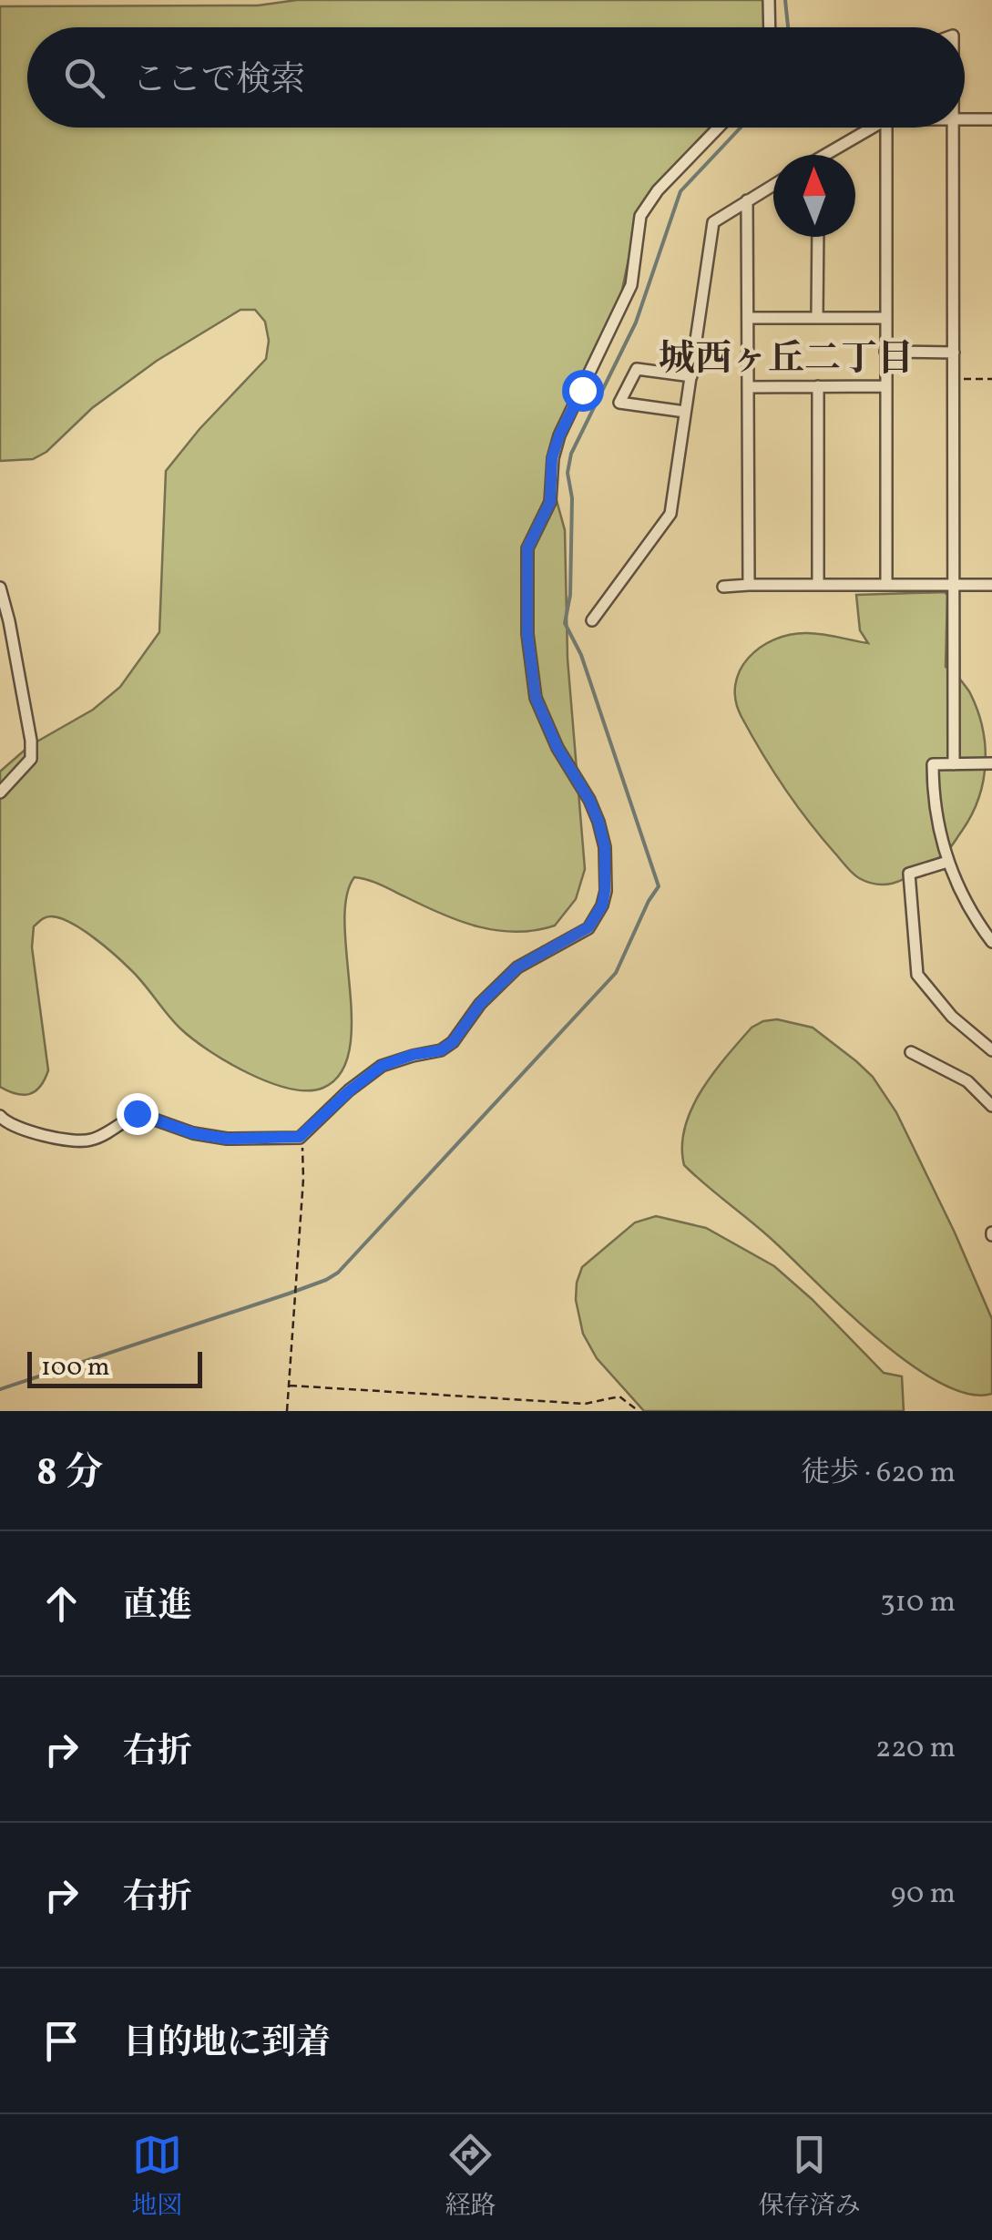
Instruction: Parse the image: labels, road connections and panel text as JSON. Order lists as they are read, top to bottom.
{
  "districts": ["城西ヶ丘二丁目"],
  "scale_bar": "100 m",
  "north": "top",
  "page": {
    "search": "ここで検索",
    "scale": "100 m",
    "heading": ["8 分", "徒歩 · 620 m"],
    "list": [
      ["直進", "310 m"],
      ["右折", "220 m"],
      ["右折", "90 m"],
      "目的地に到着"
    ],
    "nav": ["地図", "経路", "保存済み"]
  }
}
